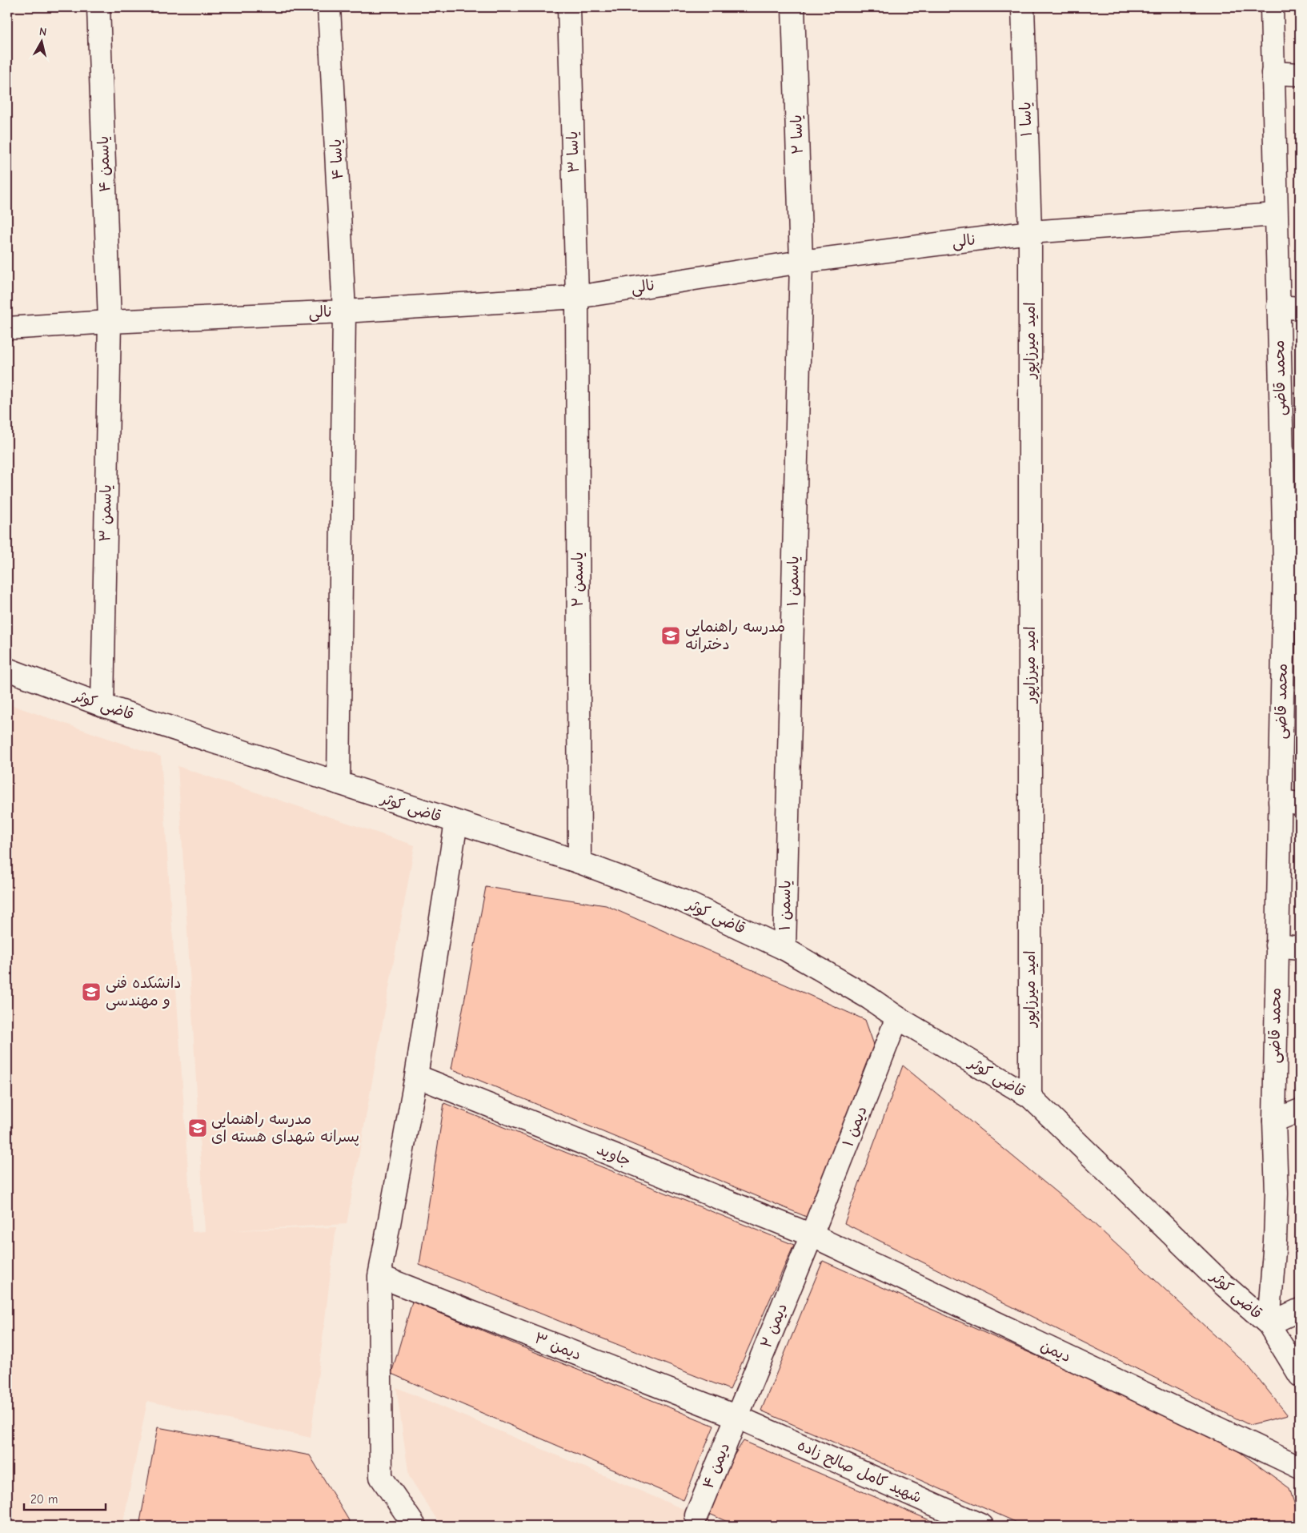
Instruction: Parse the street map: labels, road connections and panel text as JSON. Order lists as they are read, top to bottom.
{
  "streets": {
    "street": [
      "یاسا ۱",
      "یاسا ۲",
      "یاسا ۳",
      "یاسا ۴",
      "یاسمن ۴",
      "نالی",
      "امید میرزاپور",
      "محمد قاضی",
      "یاسمن ۳",
      "یاسمن ۲",
      "یاسمن ۱",
      "قاضی کوثر",
      "دیمن ۱",
      "جاوید",
      "دیمن ۲",
      "دیمن ۳",
      "دیمن",
      "دیمن ۴",
      "شهید کامل صالح زاده"
    ]
  },
  "crossings": [
    ["یاسا ۱", "نالی"],
    ["یاسا ۱", "امید میرزاپور"],
    ["یاسا ۲", "نالی"],
    ["یاسا ۲", "یاسمن ۱"],
    ["یاسا ۳", "نالی"],
    ["یاسا ۳", "یاسمن ۲"],
    ["یاسا ۴", "نالی"],
    ["یاسمن ۴", "نالی"],
    ["یاسمن ۴", "یاسمن ۳"],
    ["نالی", "امید میرزاپور"],
    ["نالی", "محمد قاضی"],
    ["نالی", "یاسمن ۳"],
    ["نالی", "یاسمن ۲"],
    ["نالی", "یاسمن ۱"],
    ["امید میرزاپور", "قاضی کوثر"],
    ["محمد قاضی", "قاضی کوثر"],
    ["یاسمن ۳", "قاضی کوثر"],
    ["یاسمن ۲", "قاضی کوثر"],
    ["یاسمن ۱", "قاضی کوثر"],
    ["قاضی کوثر", "دیمن ۱"],
    ["دیمن ۱", "جاوید"],
    ["دیمن ۱", "دیمن ۲"],
    ["دیمن ۱", "دیمن"],
    ["جاوید", "دیمن ۲"],
    ["جاوید", "دیمن"],
    ["دیمن ۲", "دیمن ۳"],
    ["دیمن ۲", "دیمن"],
    ["دیمن ۲", "دیمن ۴"],
    ["دیمن ۲", "شهید کامل صالح زاده"],
    ["دیمن ۳", "دیمن ۴"],
    ["دیمن ۳", "شهید کامل صالح زاده"],
    ["دیمن ۴", "شهید کامل صالح زاده"]
  ],
  "places": {
    "school or university": ["مدرسه راهنمایی دخترانه", "دانشکده فنی و مهندسی", "مدرسه راهنمایی پسرانه شهدای هسته ای"]
  },
  "scale_bar": "20 m",
  "north": "top"
}
